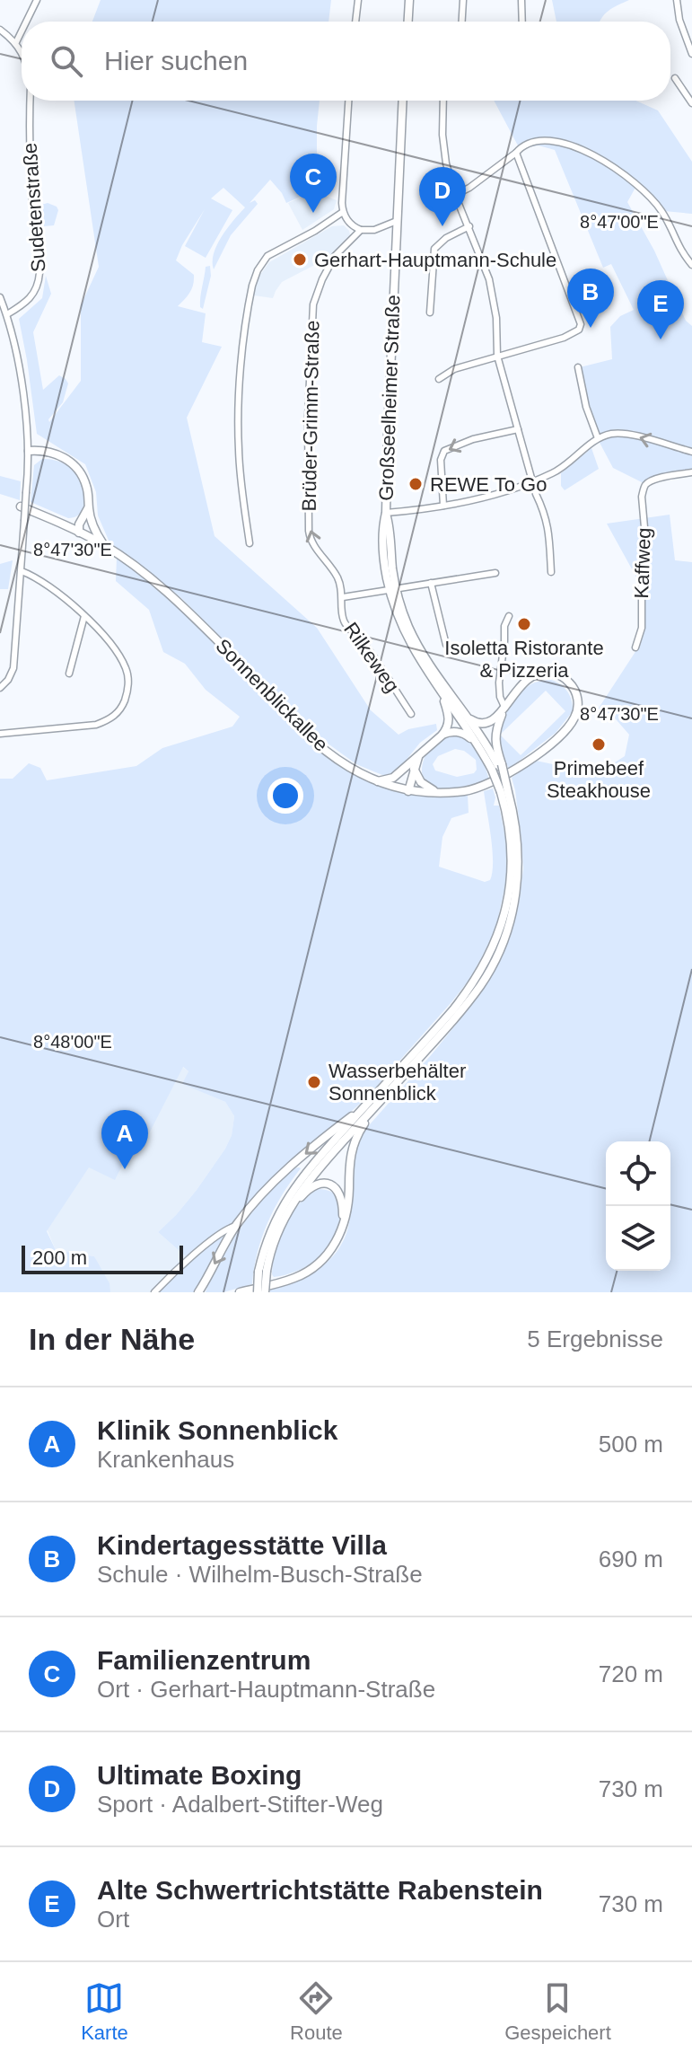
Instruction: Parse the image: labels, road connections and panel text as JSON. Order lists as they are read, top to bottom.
{
  "streets": {
    "main road": ["Großseelheimer Straße", "Sonnenblickallee"],
    "street": [
      "Sudetenstraße",
      "Brüder-Grimm-Straße",
      "Kaffweg",
      "Rilkeweg"
    ]
  },
  "crossings": [
    ["Brüder-Grimm-Straße", "Rilkeweg"]
  ],
  "one_way": ["Brüder-Grimm-Straße"],
  "places": [
    "Gerhart-Hauptmann-Schule",
    "REWE To Go",
    "Isoletta Ristorante & Pizzeria",
    "Primebeef Steakhouse",
    "Wasserbehälter Sonnenblick"
  ],
  "scale_bar": "200 m",
  "page": {
    "search": "Hier suchen",
    "pins": [
      "C",
      "D",
      "B",
      "E",
      "A"
    ],
    "scale": "200 m",
    "heading": ["In der Nähe", "5 Ergebnisse"],
    "list": [
      {
        "mark": "A",
        "name": "Klinik Sonnenblick",
        "note": "Krankenhaus",
        "value": "500 m"
      },
      {
        "mark": "B",
        "name": "Kindertagesstätte Villa",
        "note": "Schule · Wilhelm-Busch-Straße",
        "value": "690 m"
      },
      {
        "mark": "C",
        "name": "Familienzentrum",
        "note": "Ort · Gerhart-Hauptmann-Straße",
        "value": "720 m"
      },
      {
        "mark": "D",
        "name": "Ultimate Boxing",
        "note": "Sport · Adalbert-Stifter-Weg",
        "value": "730 m"
      },
      {
        "mark": "E",
        "name": "Alte Schwertrichtstätte Rabenstein",
        "note": "Ort",
        "value": "730 m"
      }
    ],
    "nav": ["Karte", "Route", "Gespeichert"]
  },
  "coordinates": ["8°47'00\"E", "8°47'30\"E", "8°48'00\"E"]
}
